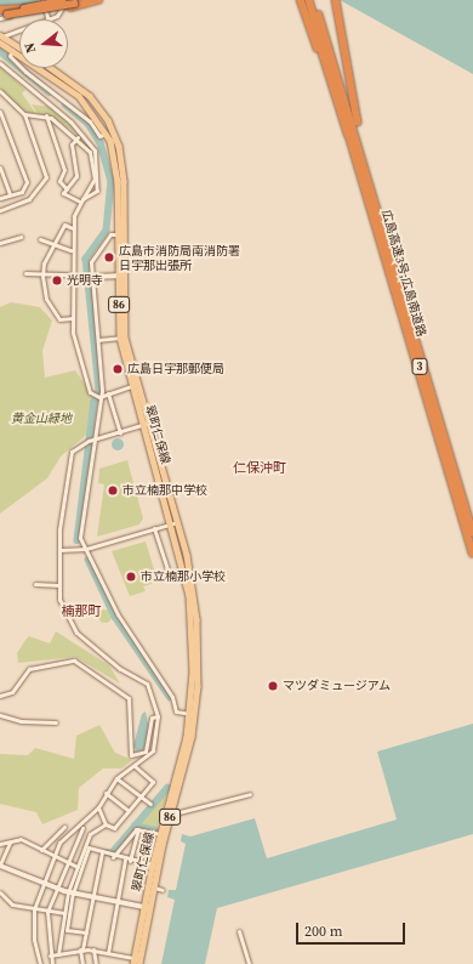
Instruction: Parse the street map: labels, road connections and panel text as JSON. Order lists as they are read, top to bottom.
{
  "streets": {
    "highway": ["広島高速3号;広島南道路", "3"],
    "main road": ["86", "翠町仁保線"]
  },
  "districts": ["仁保沖町", "楠那町"],
  "parks": ["黄金山緑地"],
  "places": [
    "広島市消防局南消防署 日宇那出張所",
    "光明寺",
    "広島日宇那郵便局",
    "市立楠那中学校",
    "市立楠那小学校",
    "マツダミュージアム"
  ],
  "scale_bar": "200 m",
  "north": "left"
}
